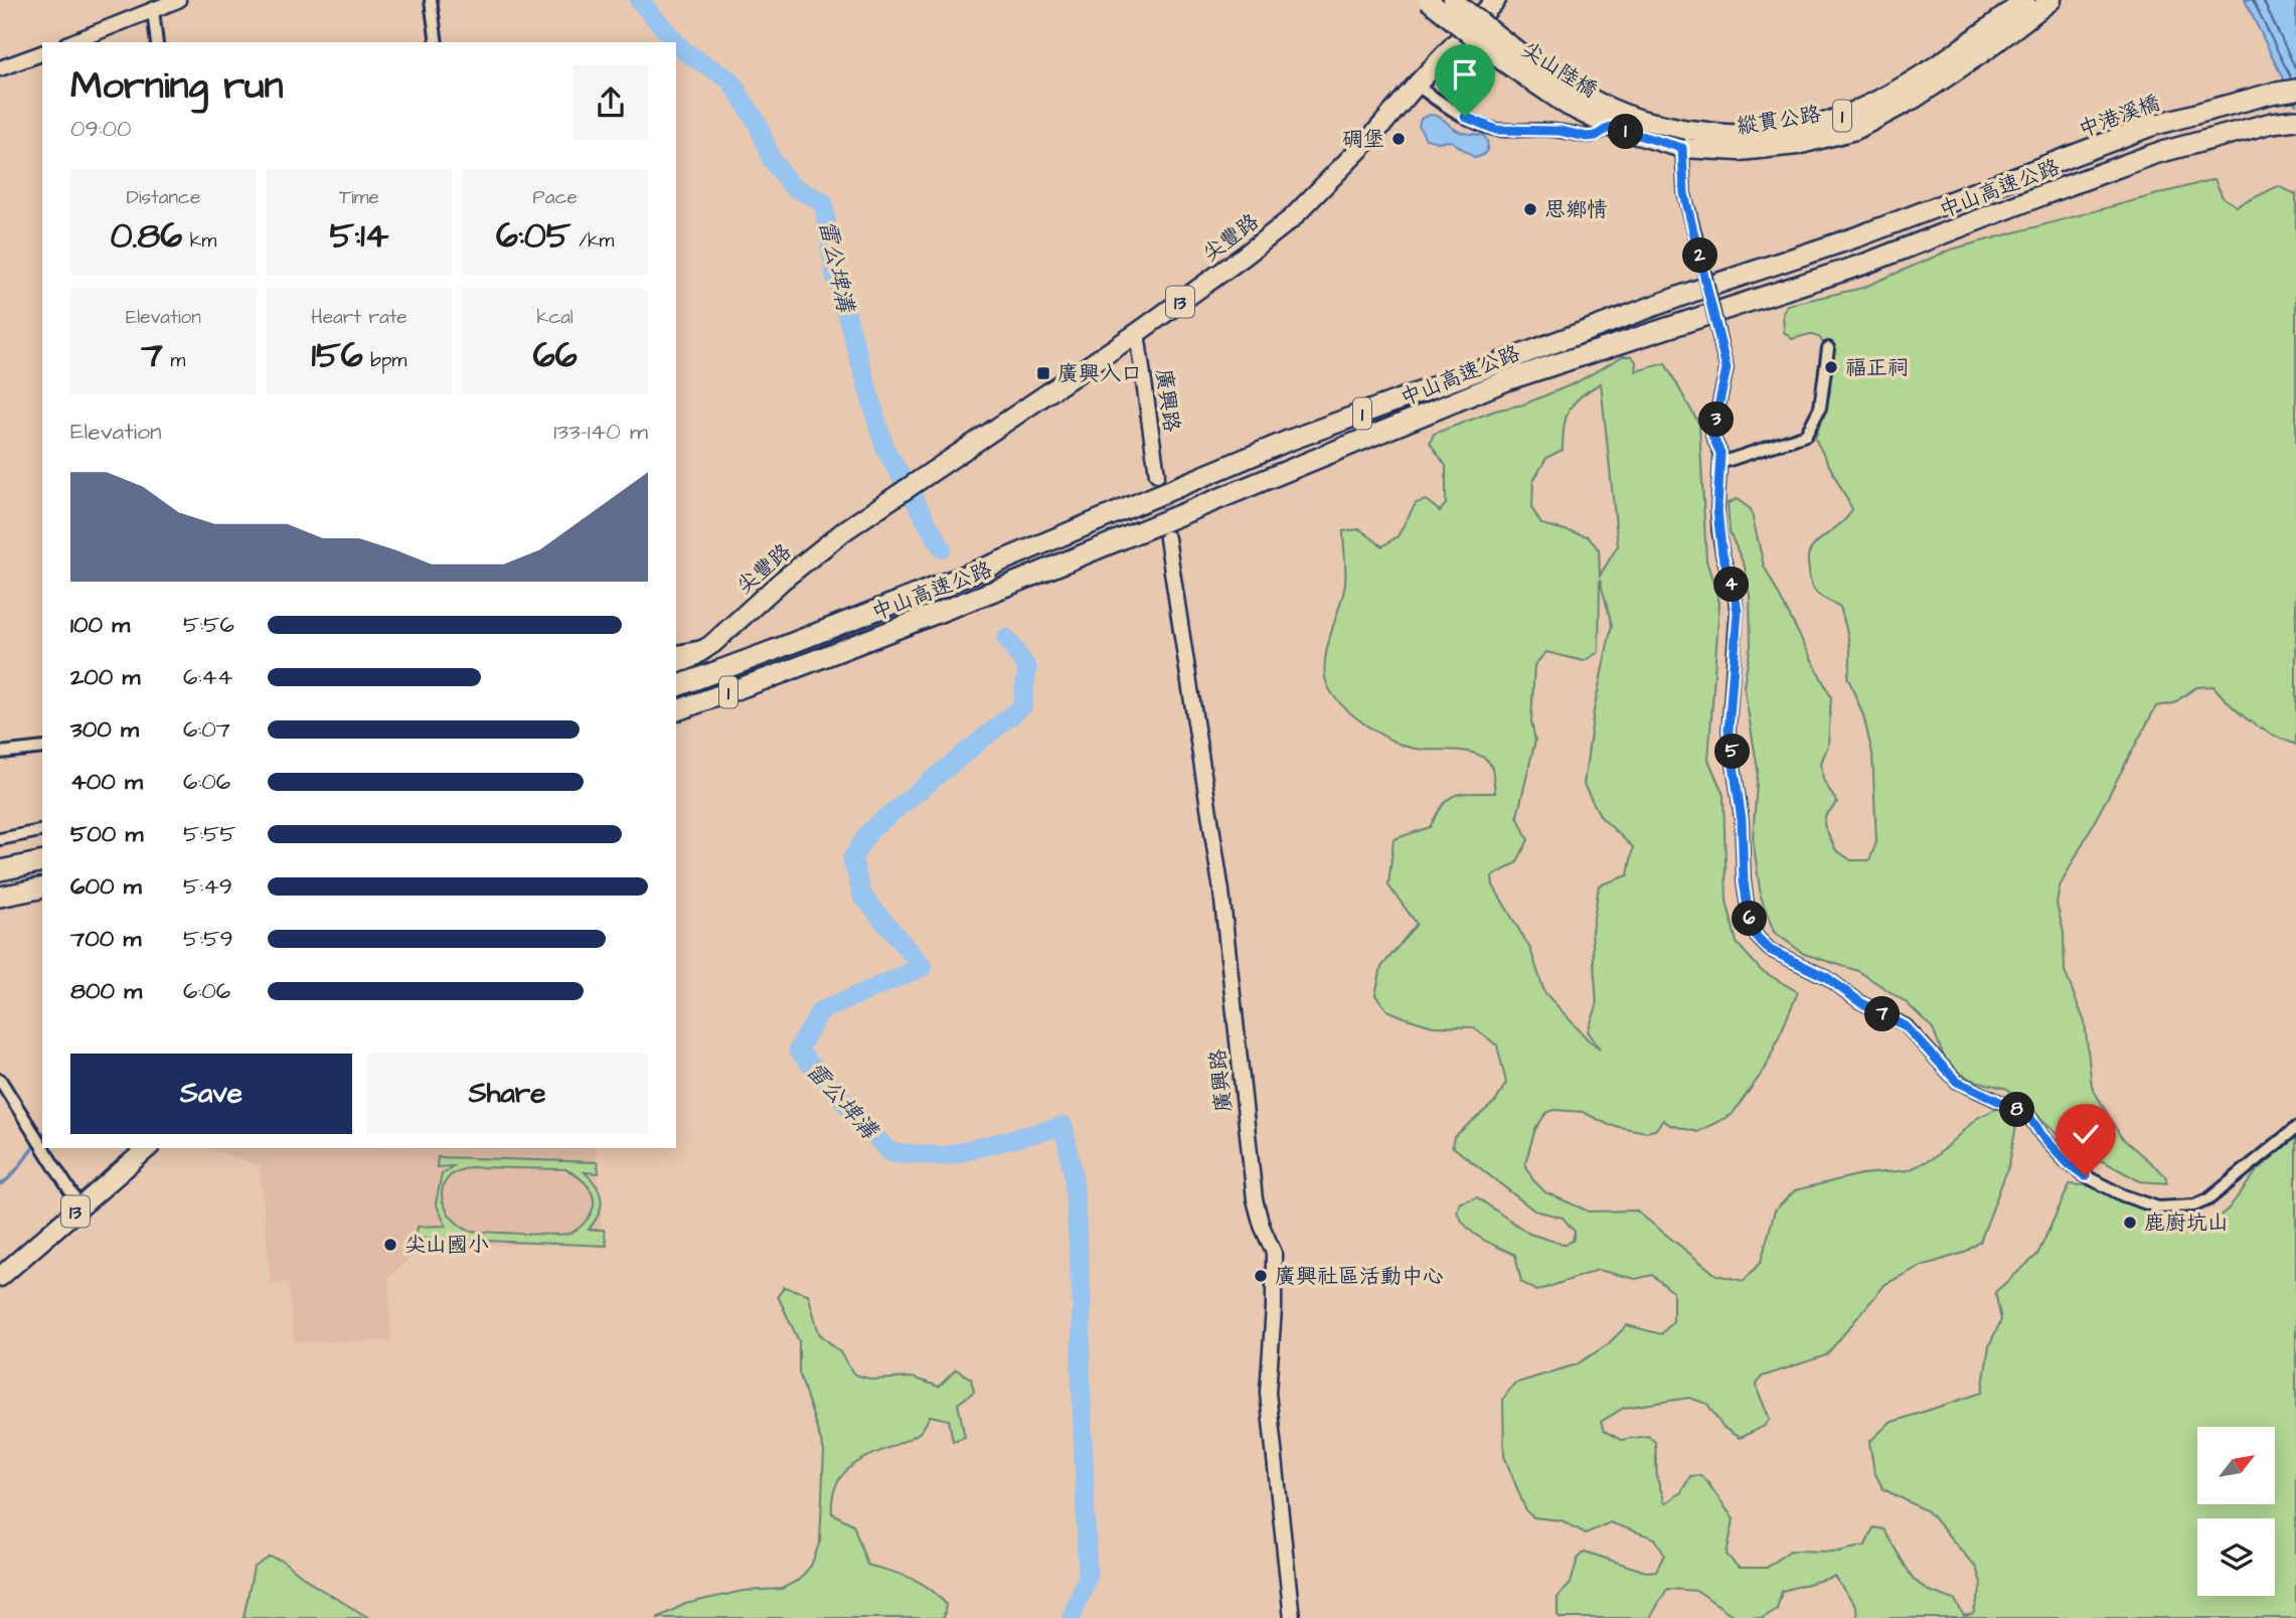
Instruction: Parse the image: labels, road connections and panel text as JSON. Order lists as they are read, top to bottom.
{
  "streets": {
    "highway": ["1", "中港溪橋", "中山高速公路"],
    "main road": [
      "尖山陸橋",
      "縱貫公路",
      "尖豐路",
      "13"
    ],
    "street": ["廣興路"]
  },
  "crossings": [
    ["尖山陸橋", "縱貫公路"],
    ["1", "縱貫公路"],
    ["中港溪橋", "中山高速公路"],
    ["尖豐路", "廣興路"]
  ],
  "water": ["雷公埤溝"],
  "places": {
    "other": [
      "碉堡",
      "思鄉情",
      "福正祠",
      "鹿廚坑山",
      "尖山國小",
      "廣興社區活動中心"
    ],
    "transit": ["廣興入口"]
  },
  "north": "top right",
  "page": {
    "heading": ["Morning run", "09:00"],
    "pins": [
      "1",
      "2",
      "3",
      "4",
      "5",
      "6",
      "7",
      "8"
    ],
    "stats": [
      ["Distance", "0.86 km"],
      ["Time", "5:14"],
      ["Pace", "6:05 /km"],
      ["Elevation", "7 m"],
      ["Heart rate", "156 bpm"],
      ["kcal", "66"]
    ],
    "chart": ["Elevation", "133–140 m"],
    "list": [
      {
        "name": "100 m",
        "note": "5:56"
      },
      {
        "name": "200 m",
        "note": "6:44"
      },
      {
        "name": "300 m",
        "note": "6:07"
      },
      {
        "name": "400 m",
        "note": "6:06"
      },
      {
        "name": "500 m",
        "note": "5:55"
      },
      {
        "name": "600 m",
        "note": "5:49"
      },
      {
        "name": "700 m",
        "note": "5:59"
      },
      {
        "name": "800 m",
        "note": "6:06"
      }
    ],
    "buttons": ["Save", "Share"]
  }
}
